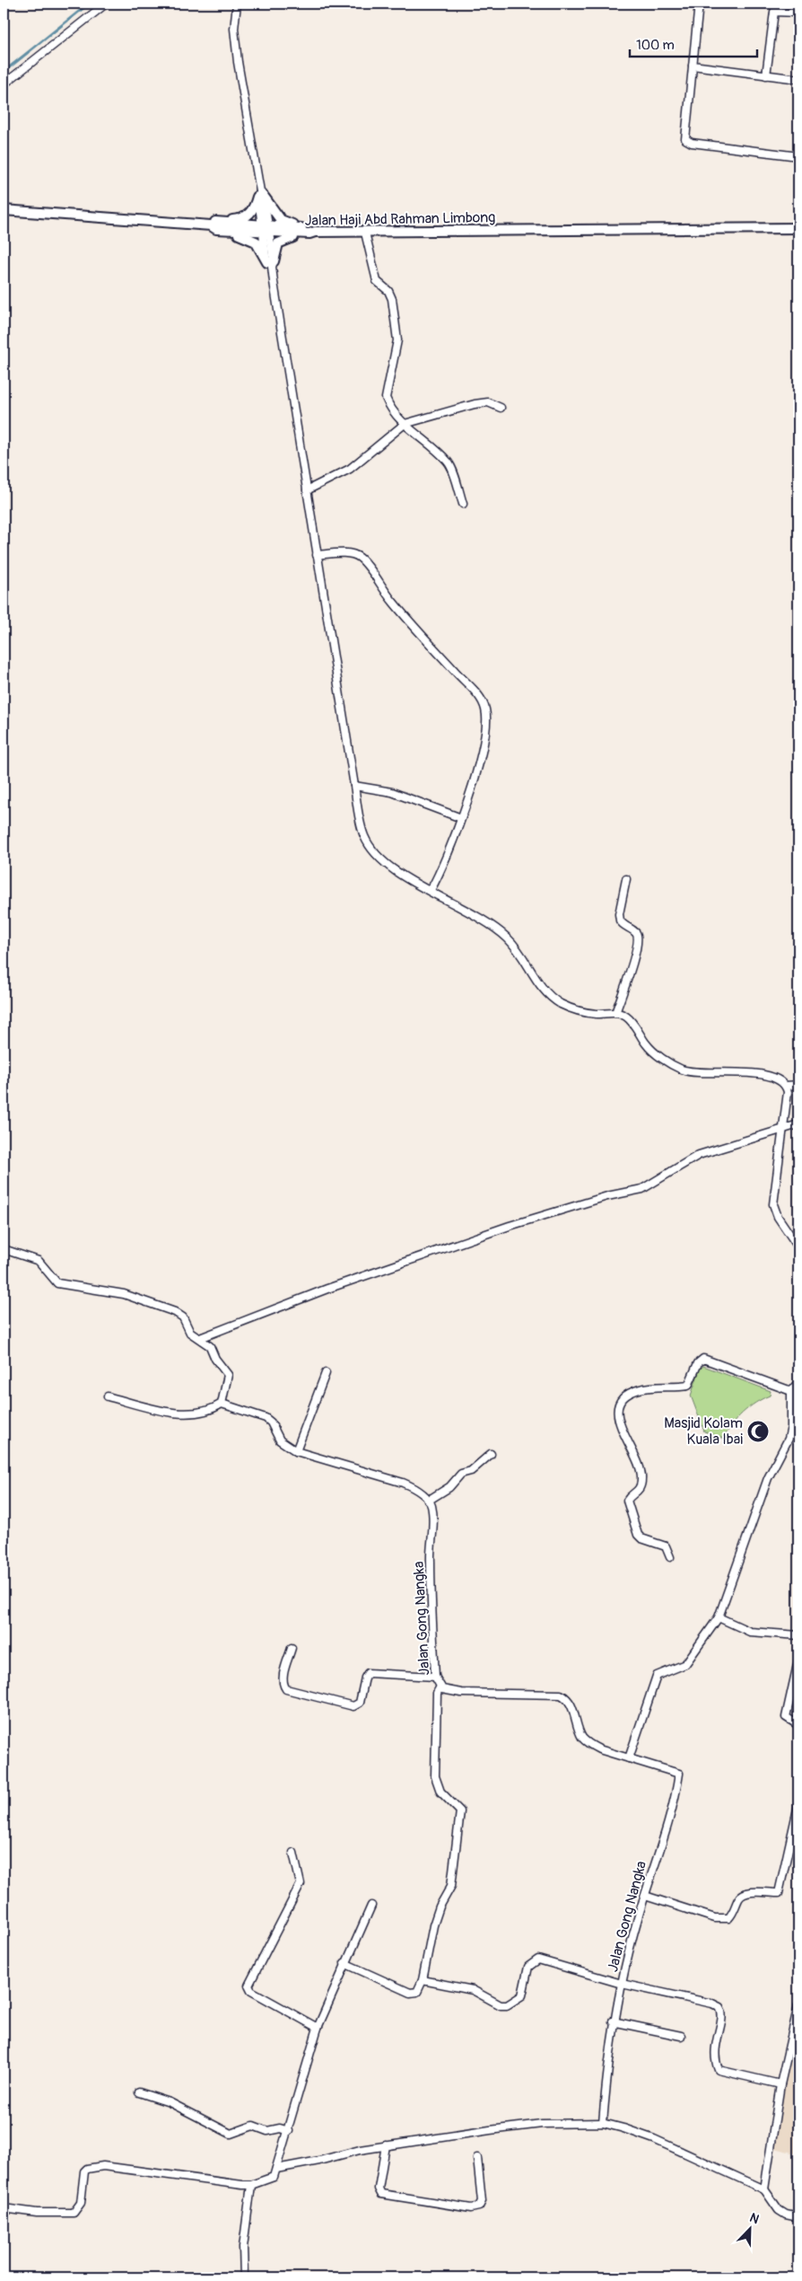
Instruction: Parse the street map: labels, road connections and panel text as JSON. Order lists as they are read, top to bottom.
{
  "streets": {
    "street": ["Jalan Haji Abd Rahman Limbong", "Jalan Gong Nangka"]
  },
  "places": {
    "mosque": ["Masjid Kolam Kuala Ibai"]
  },
  "scale_bar": "100 m",
  "north": "top right"
}
